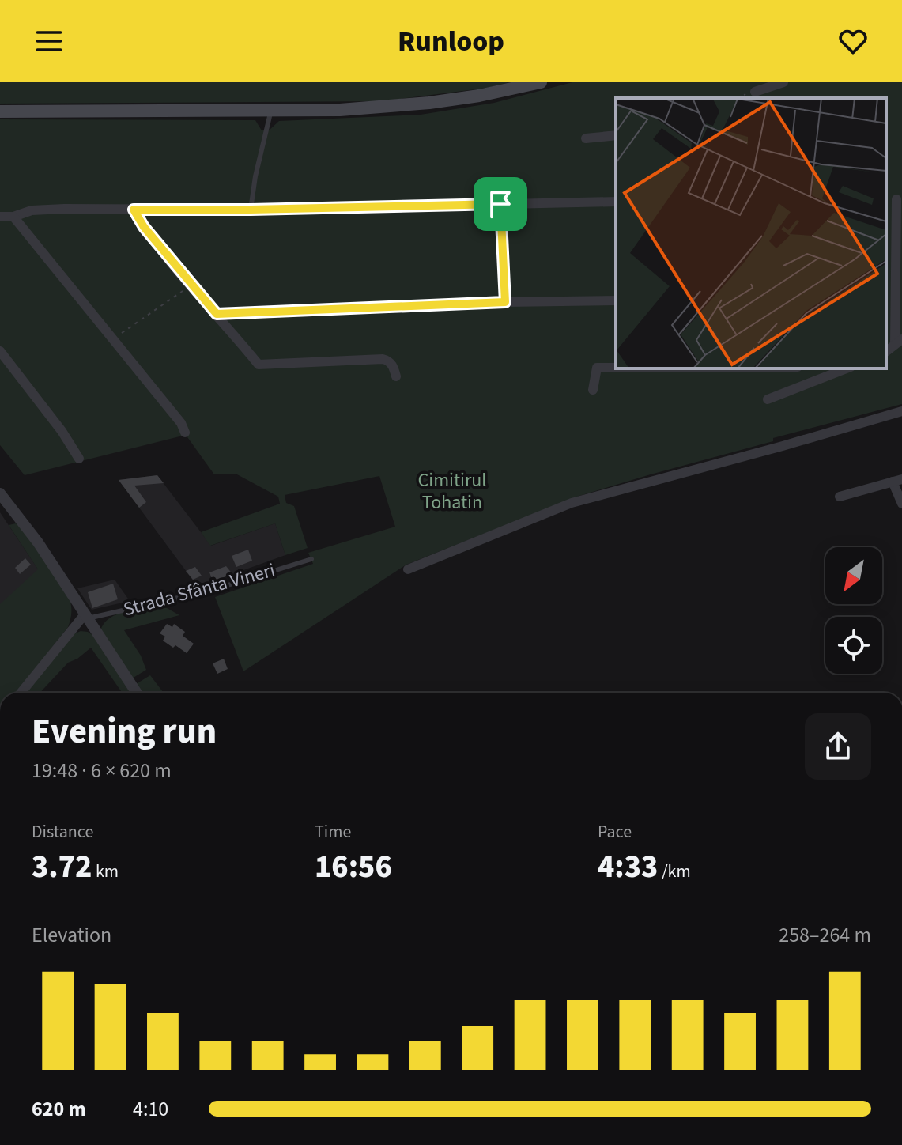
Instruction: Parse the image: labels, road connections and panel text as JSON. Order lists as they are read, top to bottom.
{
  "streets": {
    "lane": ["Strada Sfânta Vineri"]
  },
  "parks": ["Cimitirul Tohatin"],
  "north": "bottom left",
  "page": {
    "header": "Runloop",
    "heading": ["Evening run", "19:48 · 6 × 620 m"],
    "stats": [
      ["Distance", "3.72 km"],
      ["Time", "16:56"],
      ["Pace", "4:33 /km"]
    ],
    "chart": ["Elevation", "258–264 m"],
    "list": [
      {
        "name": "620 m",
        "note": "4:10"
      }
    ]
  }
}
